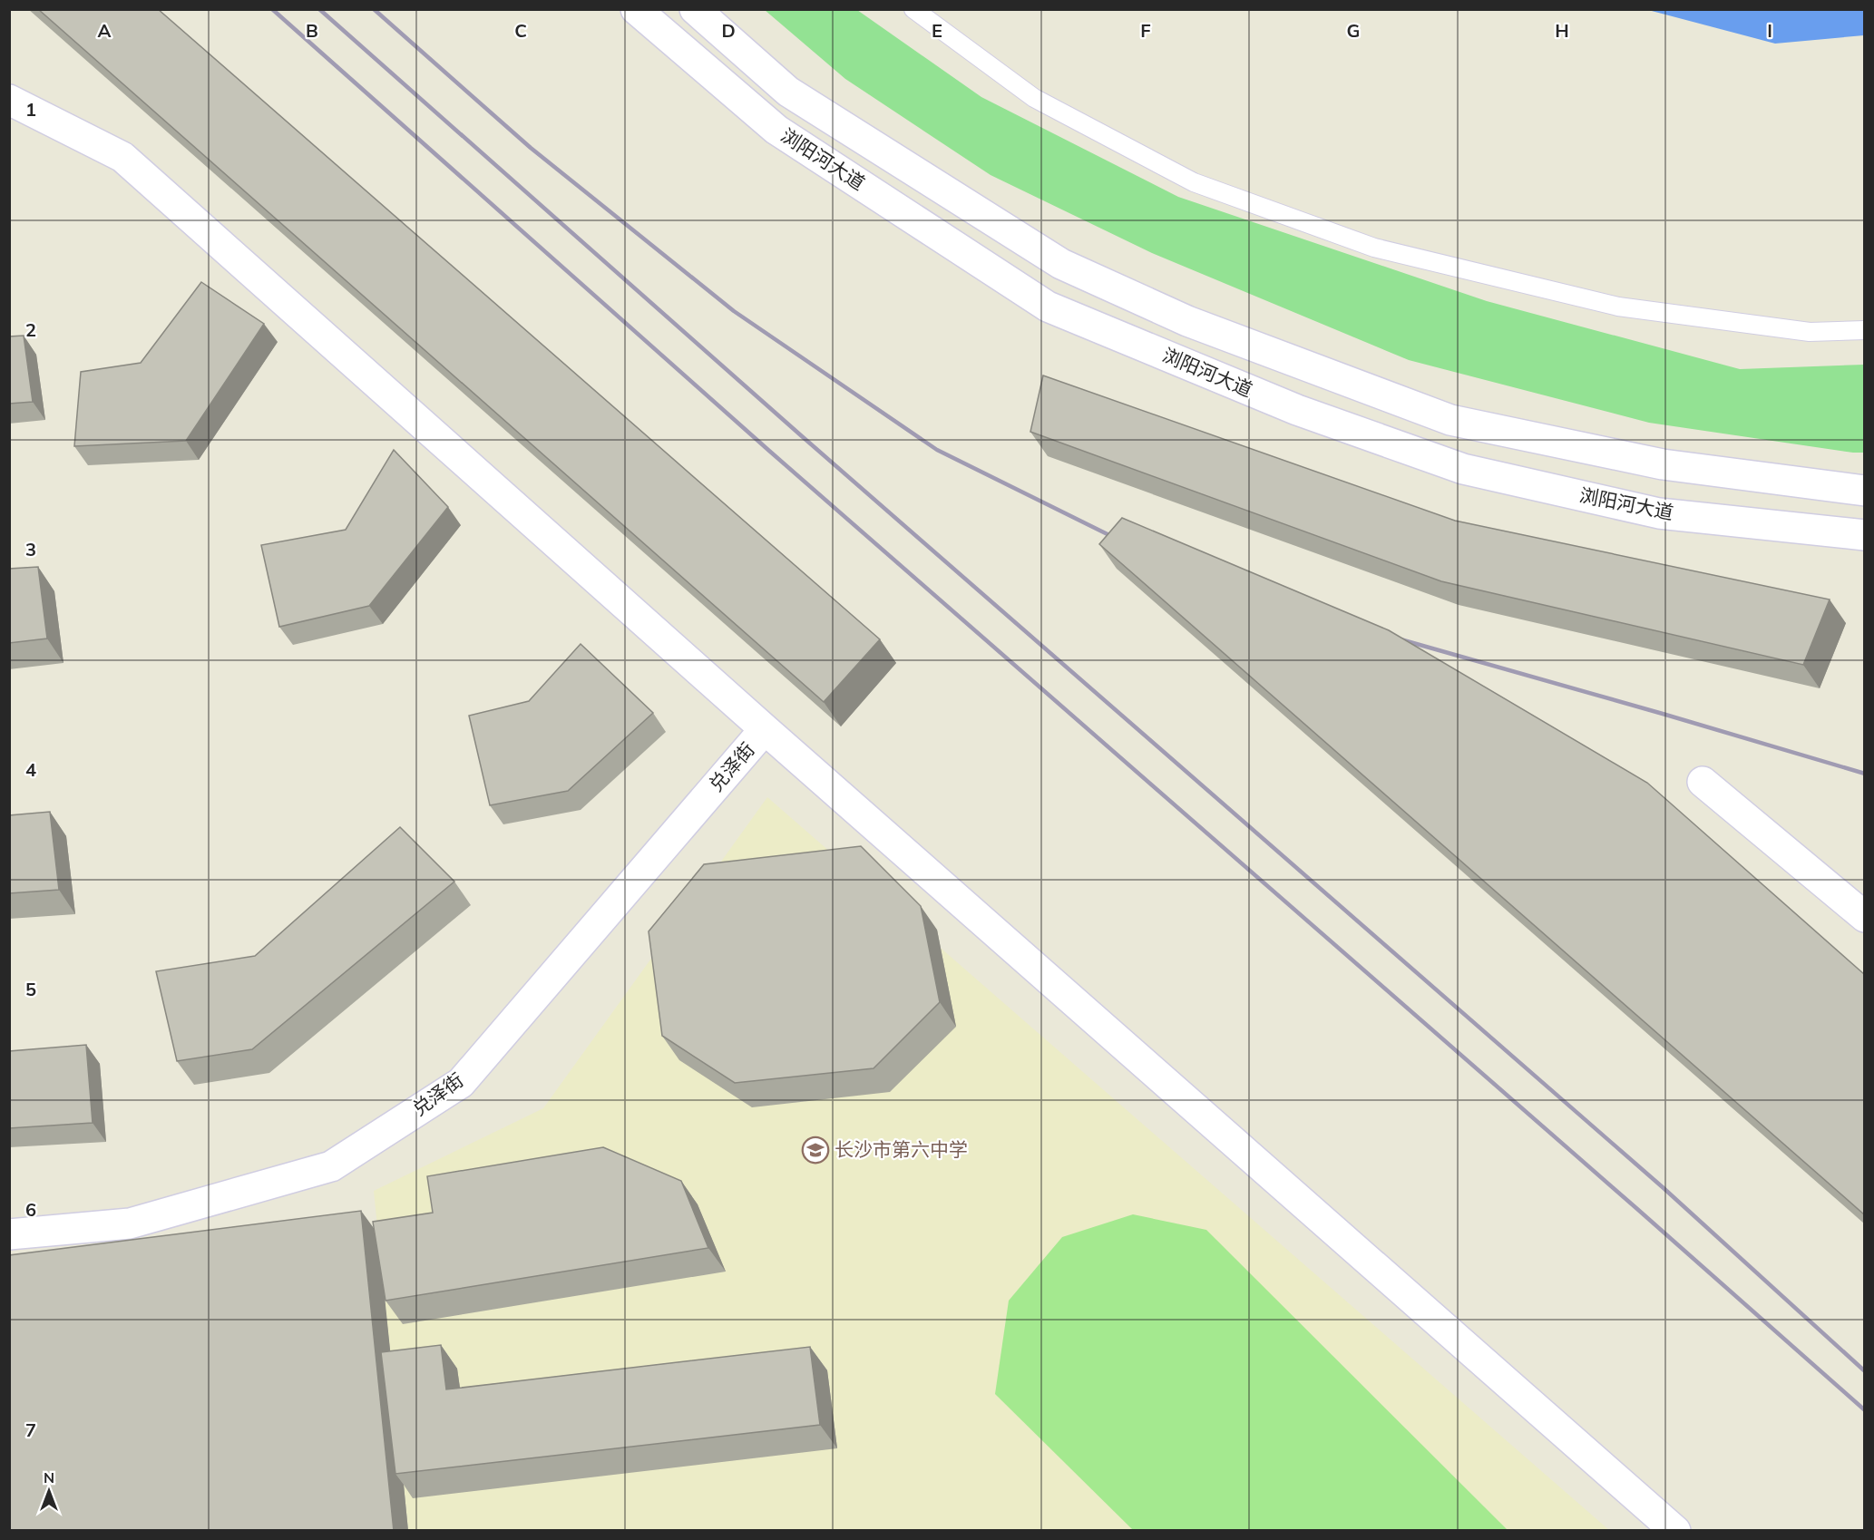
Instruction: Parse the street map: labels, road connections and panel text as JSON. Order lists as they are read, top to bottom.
{
  "streets": {
    "street": ["浏阳河大道", "兑泽街"]
  },
  "places": {
    "school or university": ["长沙市第六中学"]
  },
  "north": "top",
  "grid": {
    "columns": [
      "A",
      "B",
      "C",
      "D",
      "E",
      "F",
      "G",
      "H",
      "I"
    ],
    "rows": [
      "1",
      "2",
      "3",
      "4",
      "5",
      "6",
      "7"
    ]
  }
}
